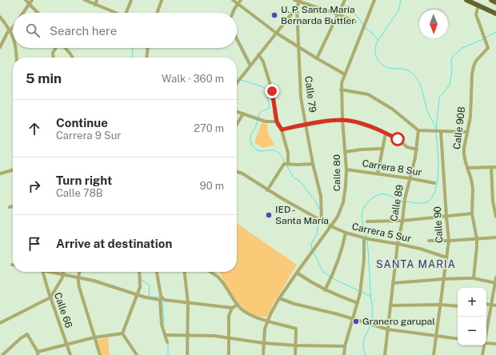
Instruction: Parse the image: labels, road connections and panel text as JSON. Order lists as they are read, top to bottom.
{
  "streets": {
    "street": [
      "Calle 79",
      "Calle 90B",
      "Carrera 8 Sur",
      "Calle 80",
      "Calle 89",
      "Calle 90",
      "Carrera 5 Sur",
      "Calle 66"
    ]
  },
  "crossings": [
    ["Calle 79", "Carrera 5 Sur"],
    ["Carrera 8 Sur", "Calle 80"],
    ["Carrera 8 Sur", "Calle 89"],
    ["Calle 80", "Carrera 5 Sur"],
    ["Calle 89", "Carrera 5 Sur"],
    ["Calle 90", "Carrera 5 Sur"]
  ],
  "districts": ["SANTA MARIA"],
  "places": ["U. P. Santa María Bernarda Buttler", "IED - Santa María", "Granero garupal"],
  "north": "bottom",
  "page": {
    "search": "Search here",
    "heading": ["5 min", "Walk · 360 m"],
    "list": [
      ["Continue", "Carrera 9 Sur", "270 m"],
      ["Turn right", "Calle 78B", "90 m"],
      "Arrive at destination"
    ],
    "map_buttons": ["+", "−"]
  }
}
